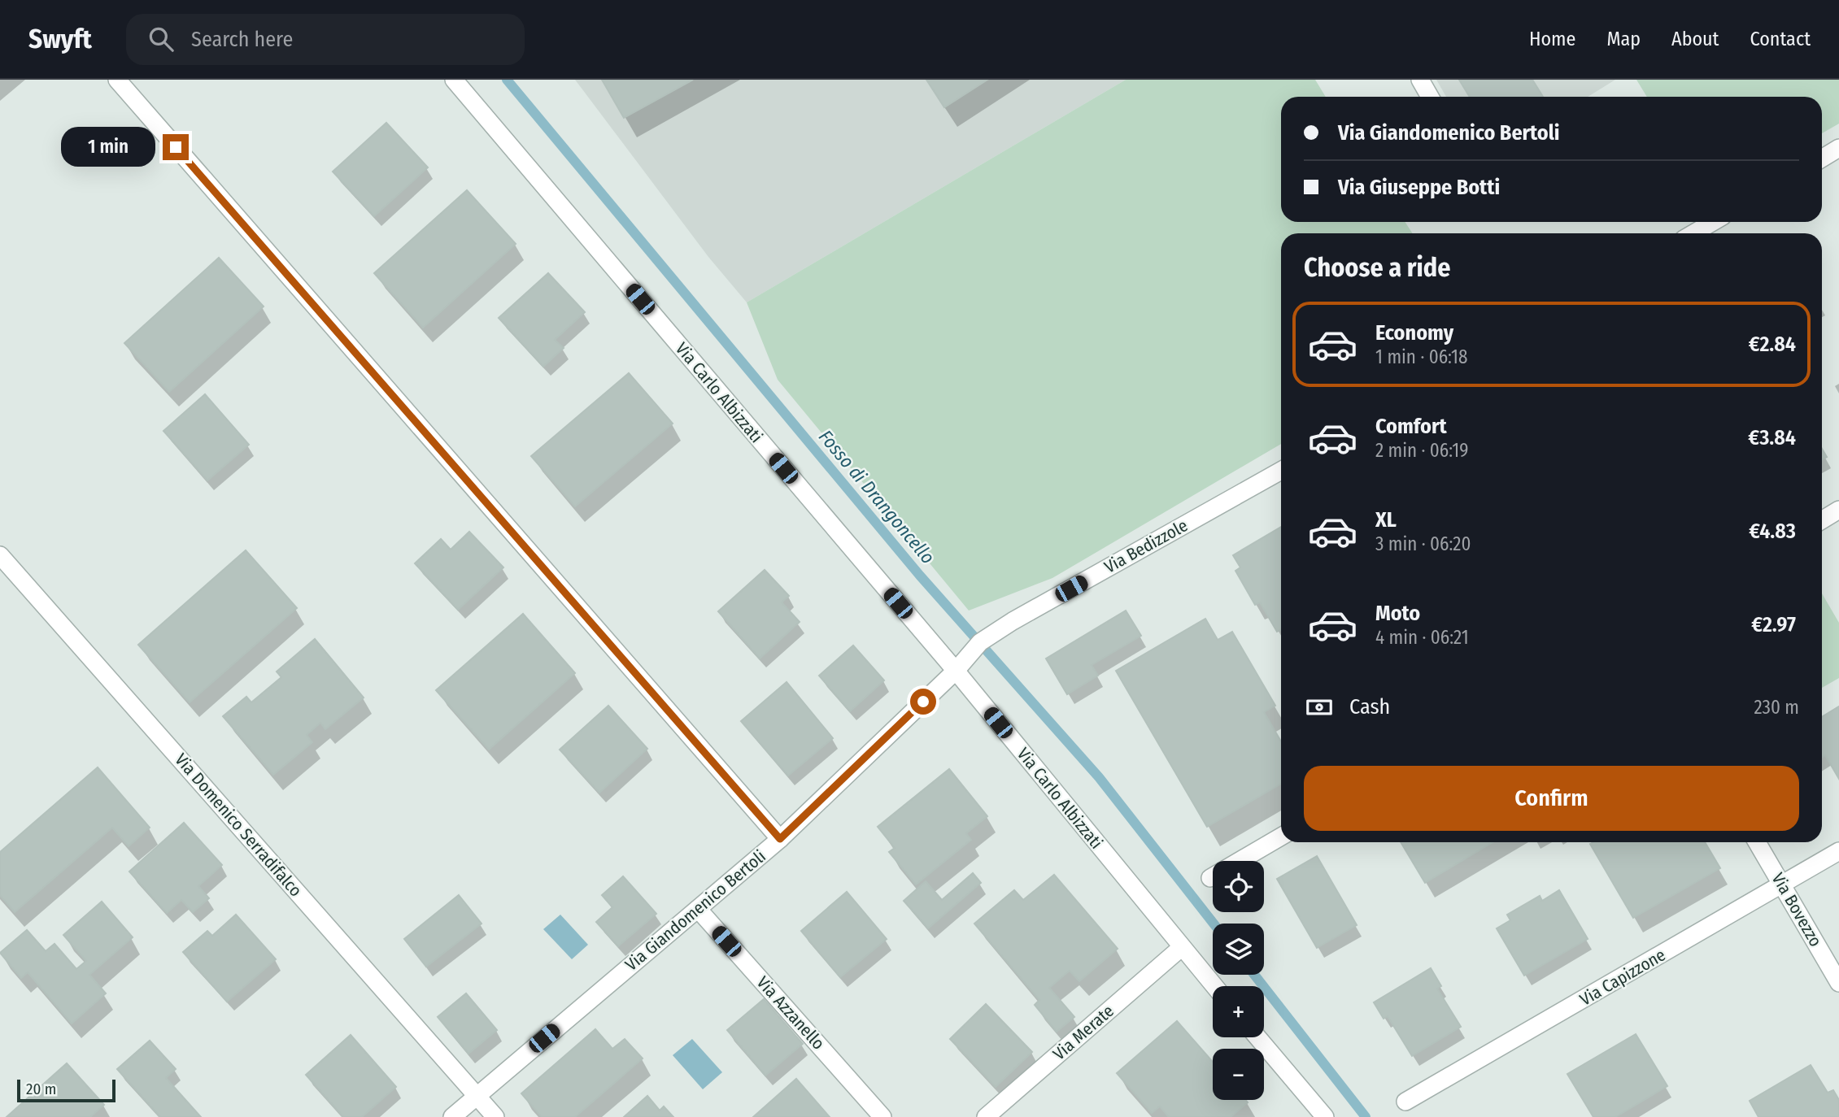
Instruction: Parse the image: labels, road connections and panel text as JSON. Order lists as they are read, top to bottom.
{
  "streets": {
    "street": [
      "Via Carlo Albizzati",
      "Via Bedizzole",
      "Via Domenico Serradifalco",
      "Via Bovezzo",
      "Via Giandomenico Bertoli",
      "Via Capizzone",
      "Via Azzanello",
      "Via Merate"
    ]
  },
  "crossings": [
    ["Via Carlo Albizzati", "Via Bedizzole"],
    ["Via Carlo Albizzati", "Via Giandomenico Bertoli"],
    ["Via Carlo Albizzati", "Via Merate"],
    ["Via Bedizzole", "Via Giandomenico Bertoli"],
    ["Via Domenico Serradifalco", "Via Giandomenico Bertoli"],
    ["Via Bovezzo", "Via Capizzone"],
    ["Via Giandomenico Bertoli", "Via Azzanello"]
  ],
  "water": ["Fosso di Drangoncello"],
  "scale_bar": "20 m",
  "page": {
    "header": "Swyft",
    "search": "Search here",
    "nav": [
      "Home",
      "Map",
      "About",
      "Contact"
    ],
    "banner": ["Via Giandomenico Bertoli", "Via Giuseppe Botti"],
    "bubble": "1 min",
    "heading": "Choose a ride",
    "list": [
      {
        "name": "Economy",
        "note": "1 min · 06:18",
        "value": "€2.84"
      },
      {
        "name": "Comfort",
        "note": "2 min · 06:19",
        "value": "€3.84"
      },
      {
        "name": "XL",
        "note": "3 min · 06:20",
        "value": "€4.83"
      },
      {
        "name": "Moto",
        "note": "4 min · 06:21",
        "value": "€2.97"
      }
    ],
    "pay": ["Cash", "230 m"],
    "buttons": "Confirm",
    "map_buttons": ["+", "−"],
    "scale": "20 m"
  }
}
